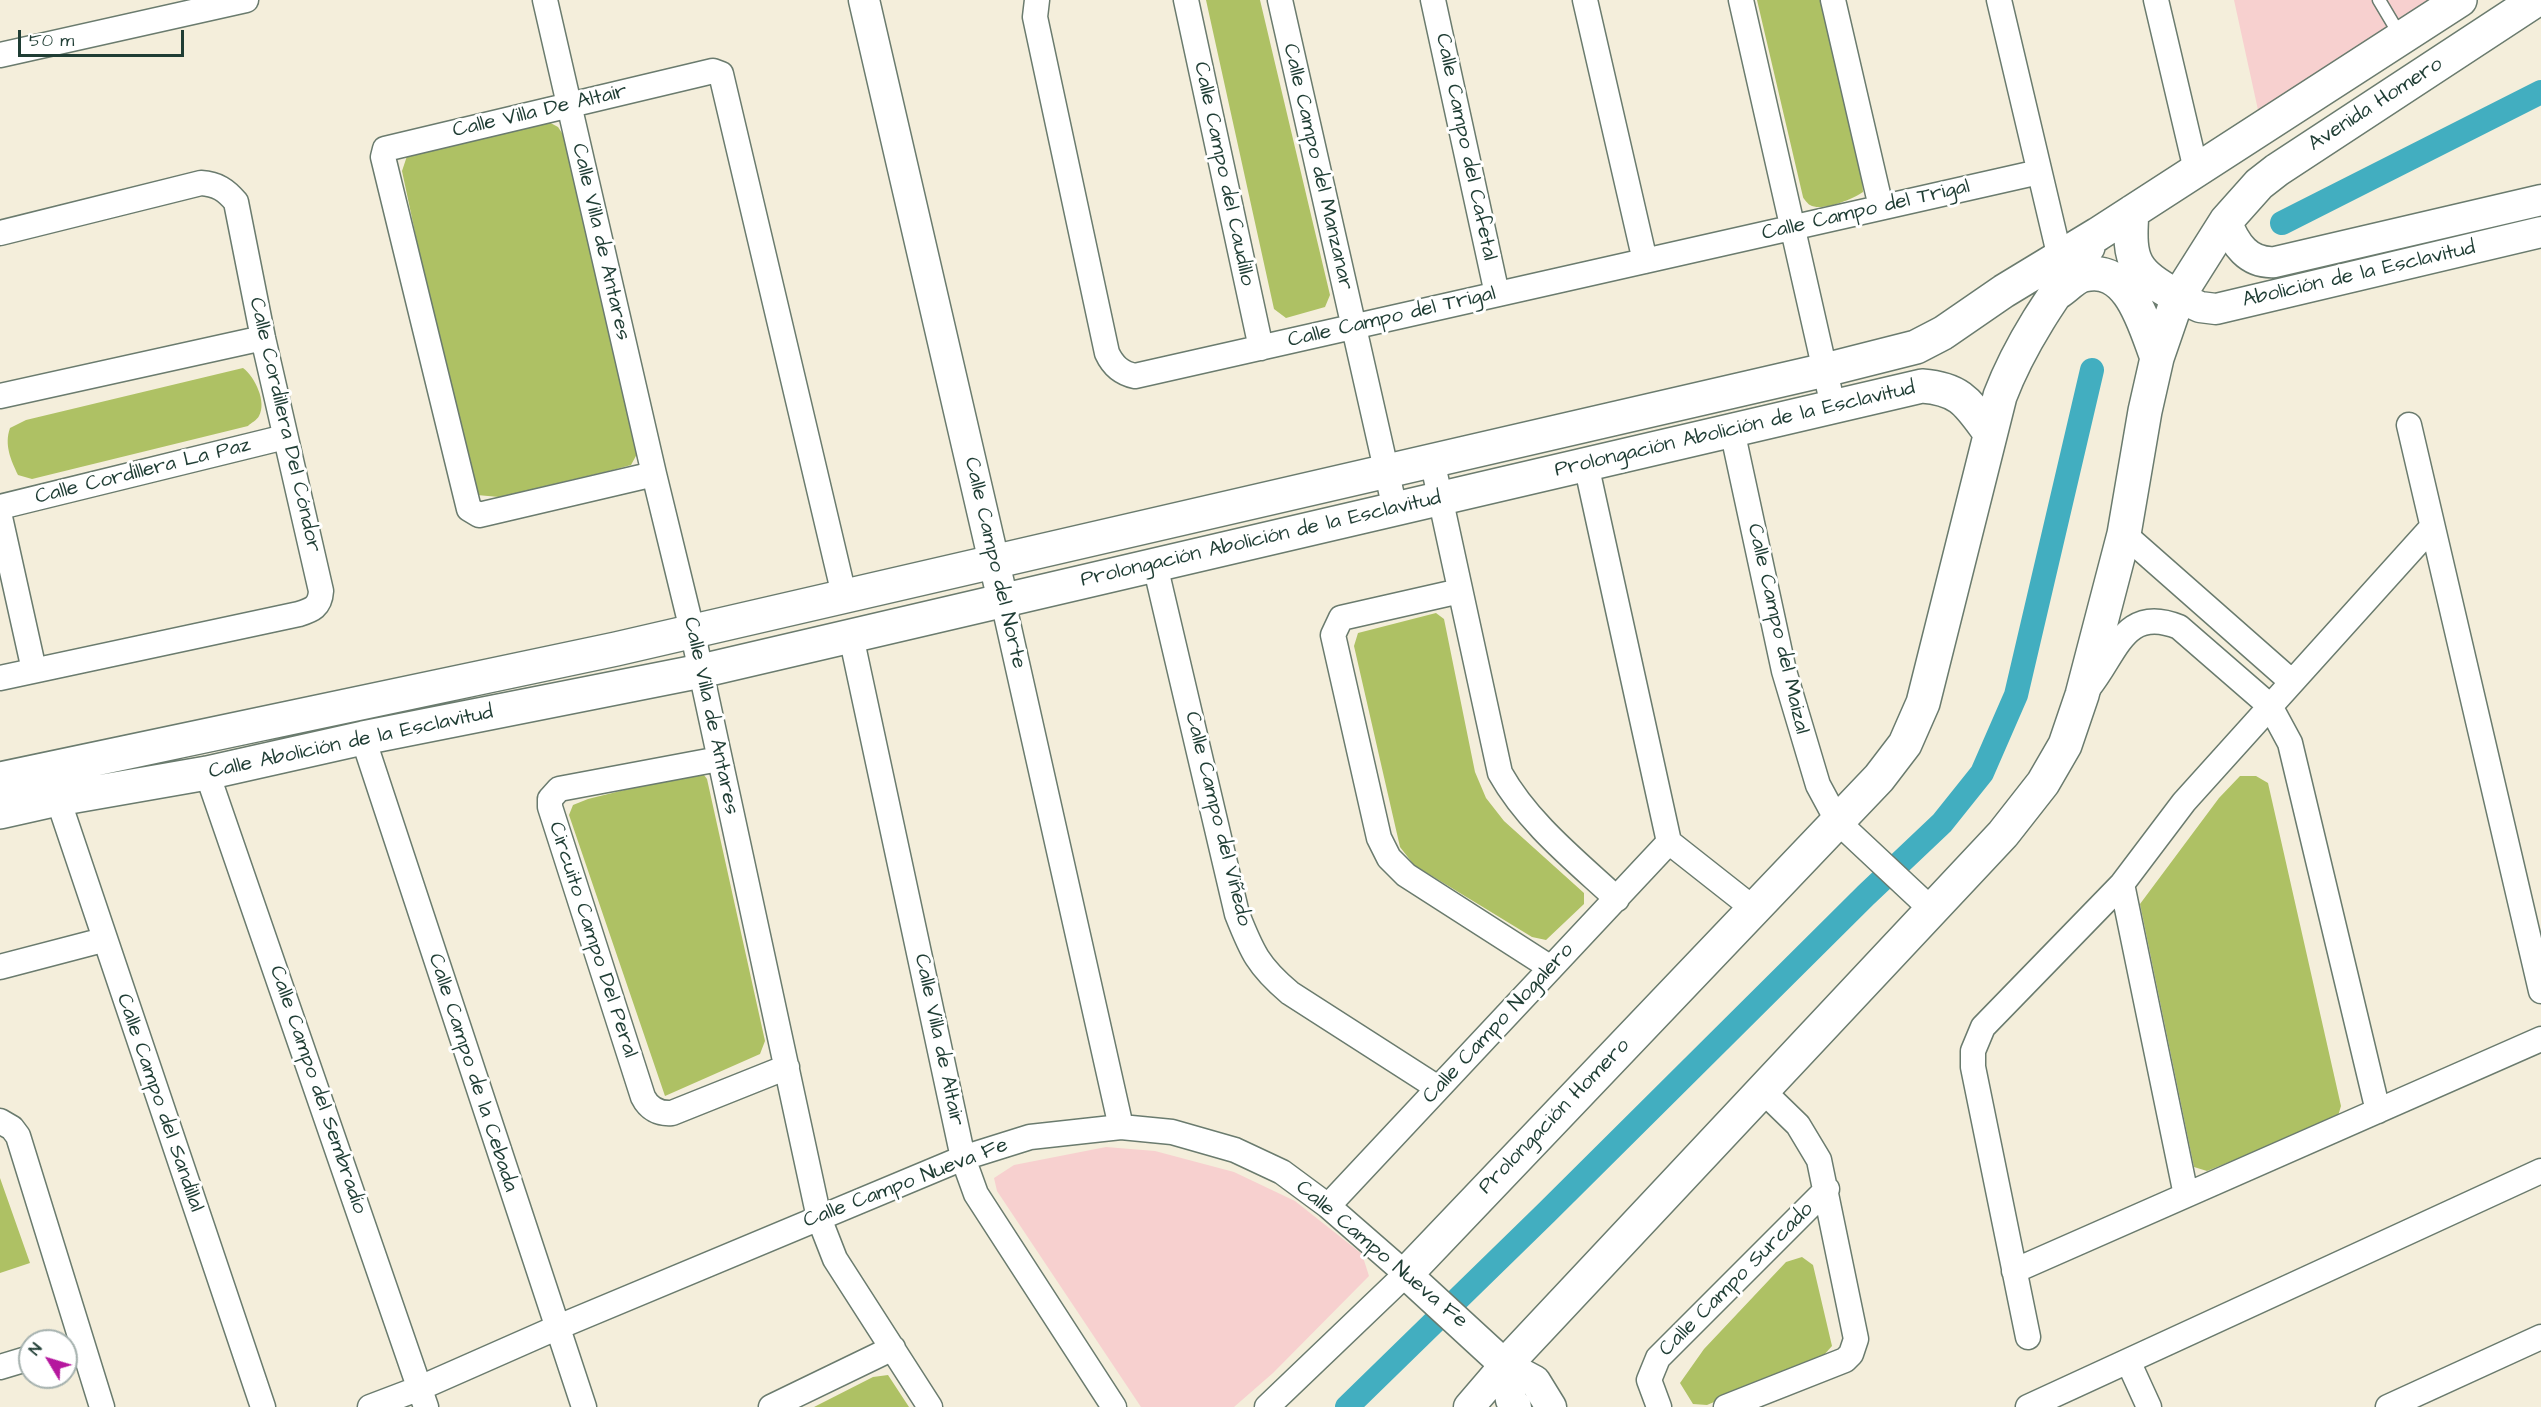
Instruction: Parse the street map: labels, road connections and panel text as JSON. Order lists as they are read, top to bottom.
{
  "streets": {
    "main road": [
      "Avenida Homero",
      "Prolongación Abolición de la Esclavitud",
      "Calle Abolición de la Esclavitud",
      "Prolongación Homero"
    ],
    "street": [
      "Calle Villa De Altair",
      "Calle Campo del Cafetal",
      "Calle Campo del Manzanar",
      "Calle Campo del Caudillo",
      "Calle Campo del Trigal",
      "Calle Villa de Antares",
      "Abolición de la Esclavitud",
      "Calle Cordillera Del Cóndor",
      "Calle Cordillera La Paz",
      "Calle Campo del Norte",
      "Calle Campo del Maizal",
      "Calle Campo del Viñedo",
      "Circuito Campo Del Peral",
      "Calle Campo Nogalero",
      "Calle Villa de Altair",
      "Calle Campo de la Cebada",
      "Calle Campo del Sembradío",
      "Calle Campo del Sandillal",
      "Calle Campo Nueva Fe",
      "Calle Campo Surcado"
    ]
  },
  "crossings": [
    ["Avenida Homero", "Abolición de la Esclavitud"],
    ["Avenida Homero", "Prolongación Abolición de la Esclavitud"],
    ["Calle Villa De Altair", "Calle Villa de Antares"],
    ["Calle Villa De Altair", "Prolongación Abolición de la Esclavitud"],
    ["Calle Campo del Cafetal", "Calle Campo del Trigal"],
    ["Calle Campo del Manzanar", "Calle Campo del Trigal"],
    ["Calle Campo del Manzanar", "Prolongación Abolición de la Esclavitud"],
    ["Calle Campo del Caudillo", "Calle Campo del Trigal"],
    ["Calle Villa de Antares", "Prolongación Abolición de la Esclavitud"],
    ["Calle Villa de Antares", "Calle Abolición de la Esclavitud"],
    ["Calle Villa de Antares", "Circuito Campo Del Peral"],
    ["Calle Villa de Antares", "Calle Campo Nueva Fe"],
    ["Calle Cordillera Del Cóndor", "Calle Cordillera La Paz"],
    ["Prolongación Abolición de la Esclavitud", "Calle Campo del Norte"],
    ["Prolongación Abolición de la Esclavitud", "Calle Campo del Maizal"],
    ["Prolongación Abolición de la Esclavitud", "Calle Abolición de la Esclavitud"],
    ["Prolongación Abolición de la Esclavitud", "Calle Campo del Viñedo"],
    ["Prolongación Abolición de la Esclavitud", "Calle Villa de Altair"],
    ["Calle Campo del Norte", "Calle Campo Nueva Fe"],
    ["Calle Campo del Maizal", "Prolongación Homero"],
    ["Calle Abolición de la Esclavitud", "Calle Campo de la Cebada"],
    ["Calle Abolición de la Esclavitud", "Calle Campo del Sembradío"],
    ["Calle Abolición de la Esclavitud", "Calle Campo del Sandillal"],
    ["Calle Campo del Viñedo", "Calle Campo Nogalero"],
    ["Calle Campo Nogalero", "Calle Campo Nueva Fe"],
    ["Calle Villa de Altair", "Calle Campo Nueva Fe"],
    ["Calle Campo de la Cebada", "Calle Campo Nueva Fe"],
    ["Calle Campo del Sembradío", "Calle Campo Nueva Fe"],
    ["Prolongación Homero", "Calle Campo Nueva Fe"]
  ],
  "scale_bar": "50 m",
  "north": "top left"
}
